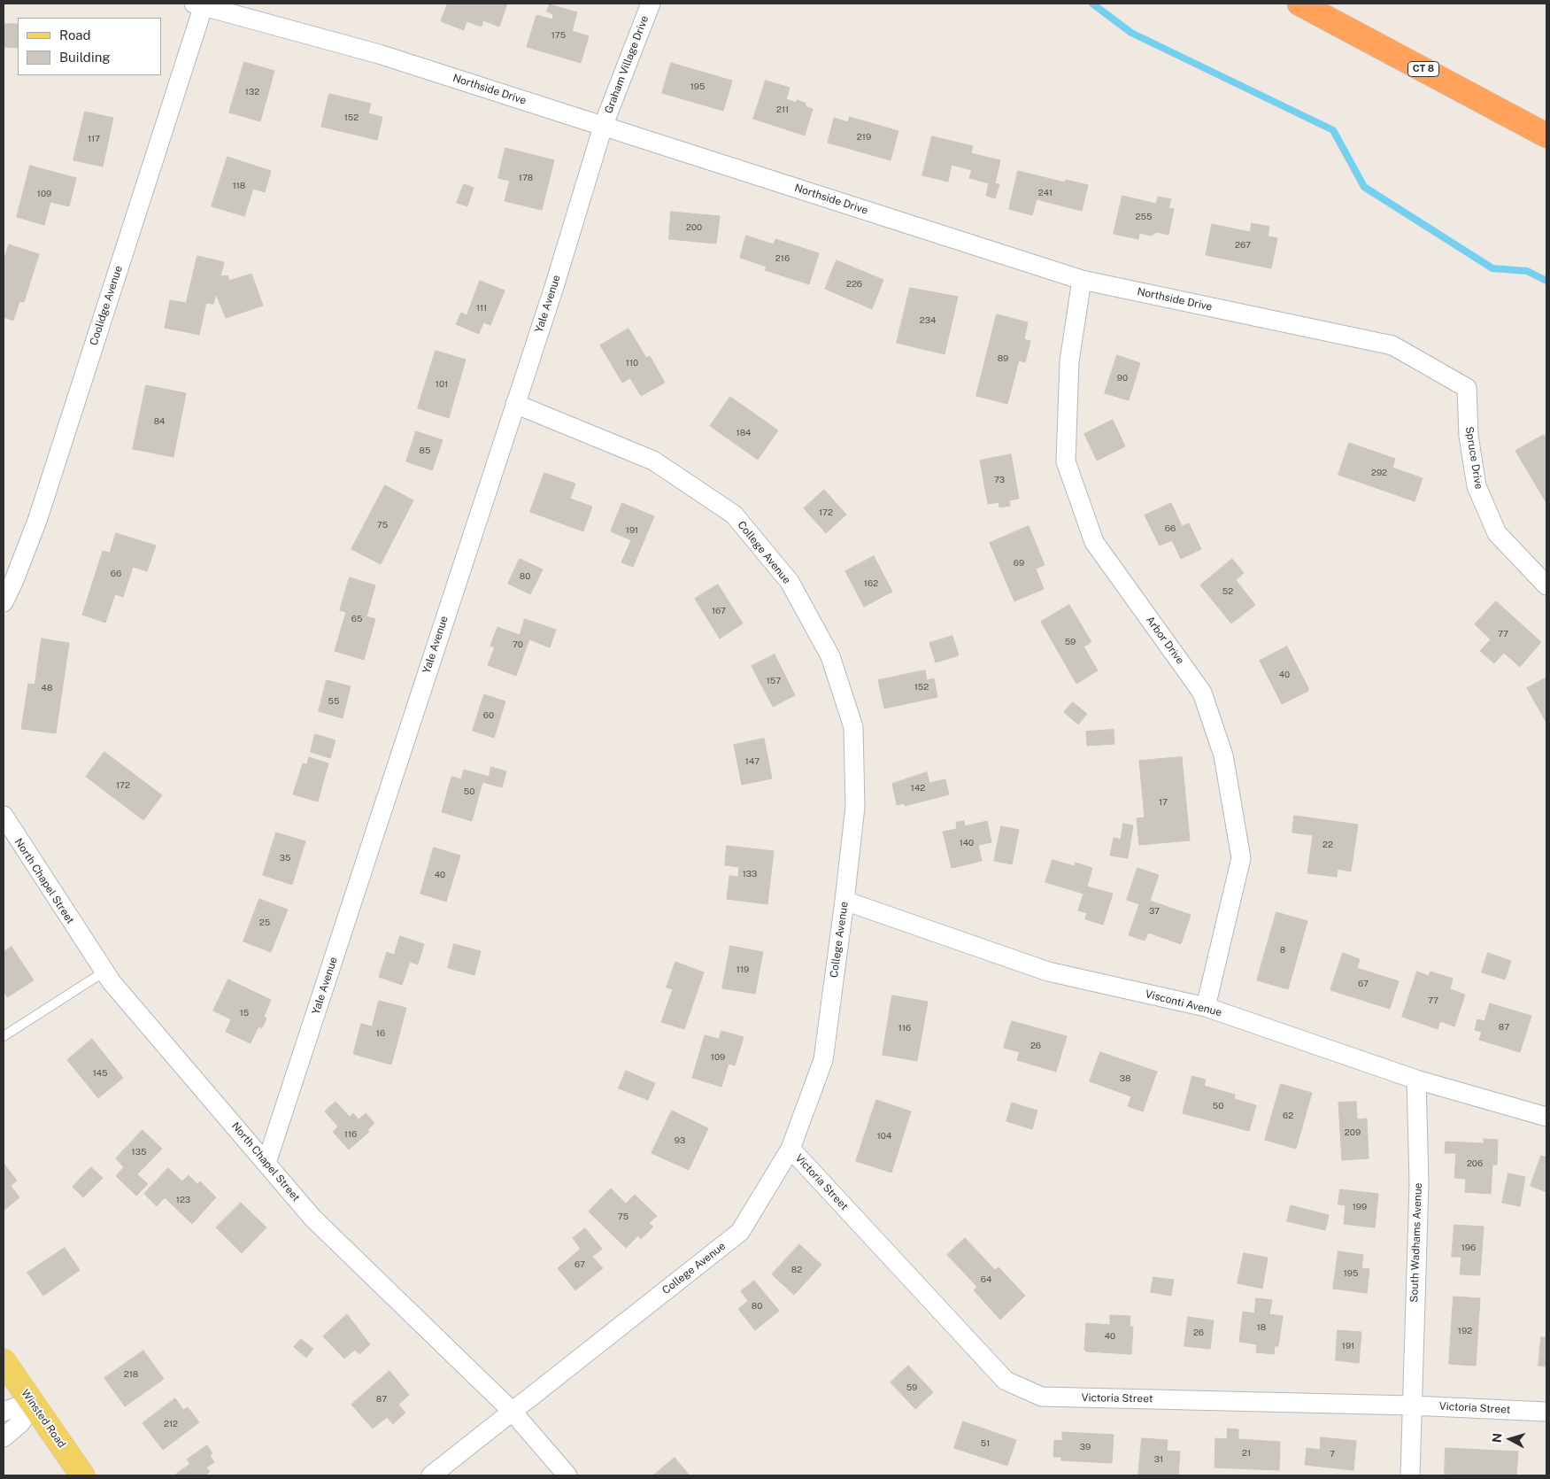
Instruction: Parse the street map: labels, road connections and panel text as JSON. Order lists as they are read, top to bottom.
{
  "streets": {
    "highway": ["CT 8"],
    "main road": ["Winsted Road"],
    "street": [
      "Graham Village Drive",
      "Northside Drive",
      "Yale Avenue",
      "Coolidge Avenue",
      "Spruce Drive",
      "College Avenue",
      "Arbor Drive",
      "North Chapel Street",
      "Visconti Avenue",
      "Victoria Street",
      "South Wadhams Avenue"
    ]
  },
  "crossings": [
    ["Graham Village Drive", "Northside Drive"],
    ["Graham Village Drive", "Yale Avenue"],
    ["Northside Drive", "Yale Avenue"],
    ["Northside Drive", "Coolidge Avenue"],
    ["Northside Drive", "Spruce Drive"],
    ["Northside Drive", "Arbor Drive"],
    ["Yale Avenue", "College Avenue"],
    ["Yale Avenue", "North Chapel Street"],
    ["College Avenue", "North Chapel Street"],
    ["College Avenue", "Visconti Avenue"],
    ["College Avenue", "Victoria Street"],
    ["Arbor Drive", "Visconti Avenue"],
    ["Visconti Avenue", "South Wadhams Avenue"],
    ["Victoria Street", "South Wadhams Avenue"]
  ],
  "house_numbers": [
    "175",
    "195",
    "132",
    "211",
    "152",
    "219",
    "117",
    "178",
    "118",
    "241",
    "109",
    "255",
    "200",
    "267",
    "216",
    "226",
    "111",
    "234",
    "89",
    "110",
    "90",
    "101",
    "84",
    "184",
    "85",
    "292",
    "73",
    "172",
    "75",
    "66",
    "191",
    "69",
    "66",
    "80",
    "162",
    "52",
    "167",
    "65",
    "77",
    "59",
    "70",
    "40",
    "157",
    "152",
    "48",
    "55",
    "60",
    "147",
    "172",
    "142",
    "50",
    "17",
    "140",
    "22",
    "35",
    "133",
    "40",
    "37",
    "25",
    "8",
    "119",
    "67",
    "77",
    "15",
    "87",
    "116",
    "16",
    "26",
    "109",
    "145",
    "38",
    "50",
    "62",
    "209",
    "116",
    "104",
    "93",
    "135",
    "206",
    "123",
    "199",
    "75",
    "196",
    "67",
    "82",
    "195",
    "64",
    "80",
    "18",
    "192",
    "26",
    "40",
    "191",
    "218",
    "59",
    "87",
    "212",
    "51",
    "39",
    "21",
    "7",
    "31"
  ],
  "legend": ["Road", "Building"],
  "north": "left"
}
